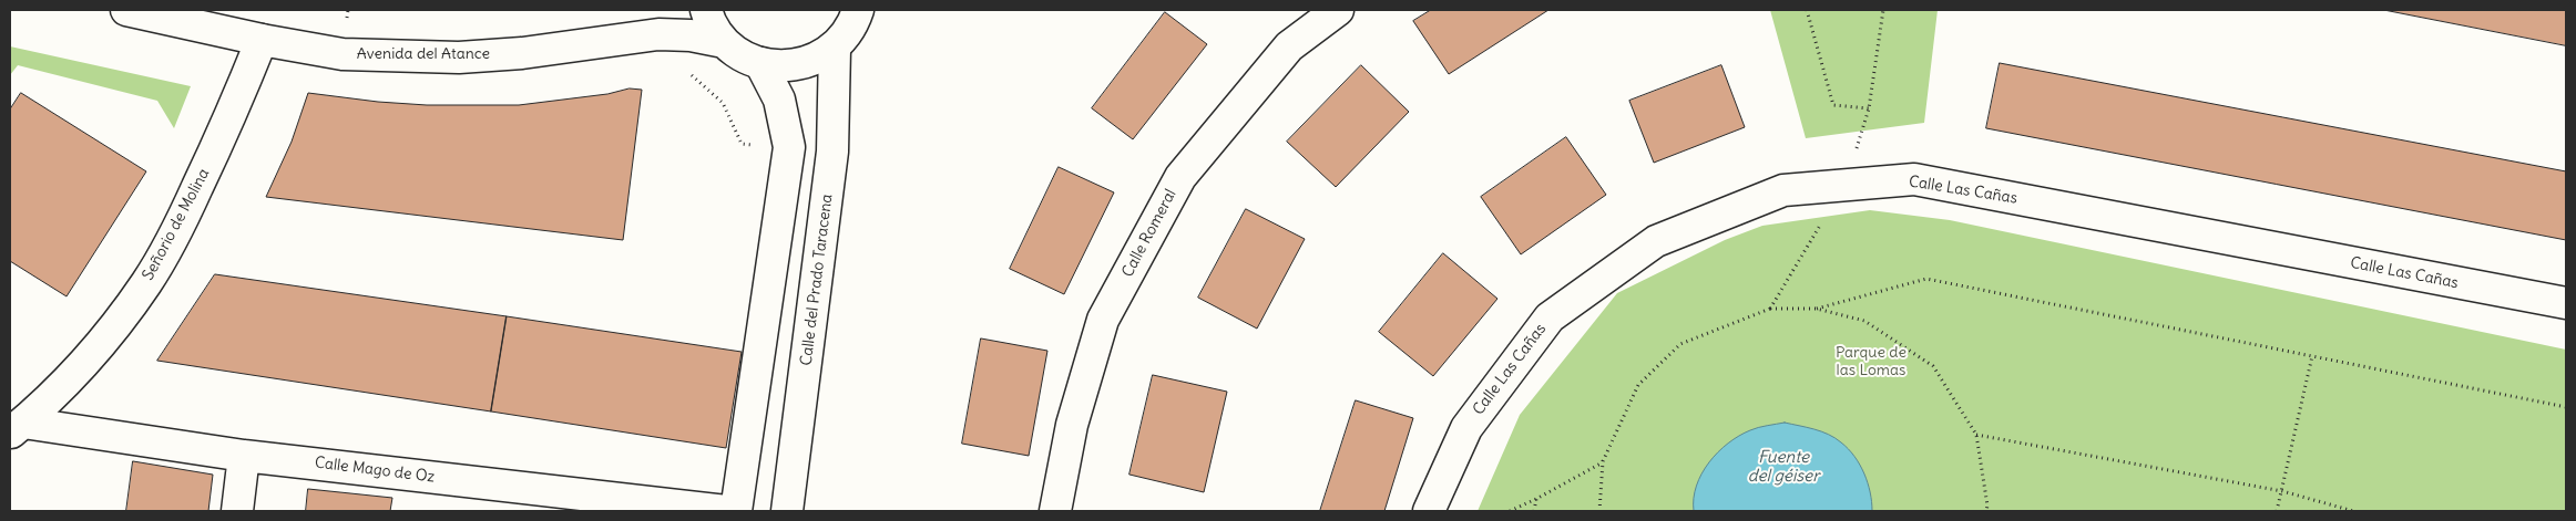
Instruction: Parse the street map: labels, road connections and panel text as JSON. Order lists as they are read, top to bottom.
{
  "streets": {
    "street": [
      "Avenida del Atance",
      "Calle Las Cañas",
      "Señorio de Molina",
      "Calle Romeral",
      "Calle del Prado Taracena",
      "Calle Mago de Oz"
    ]
  },
  "crossings": [
    ["Avenida del Atance", "Señorio de Molina"],
    ["Señorio de Molina", "Calle Mago de Oz"]
  ],
  "water": ["Fuente del géiser"],
  "parks": ["Parque de las Lomas"]
}
